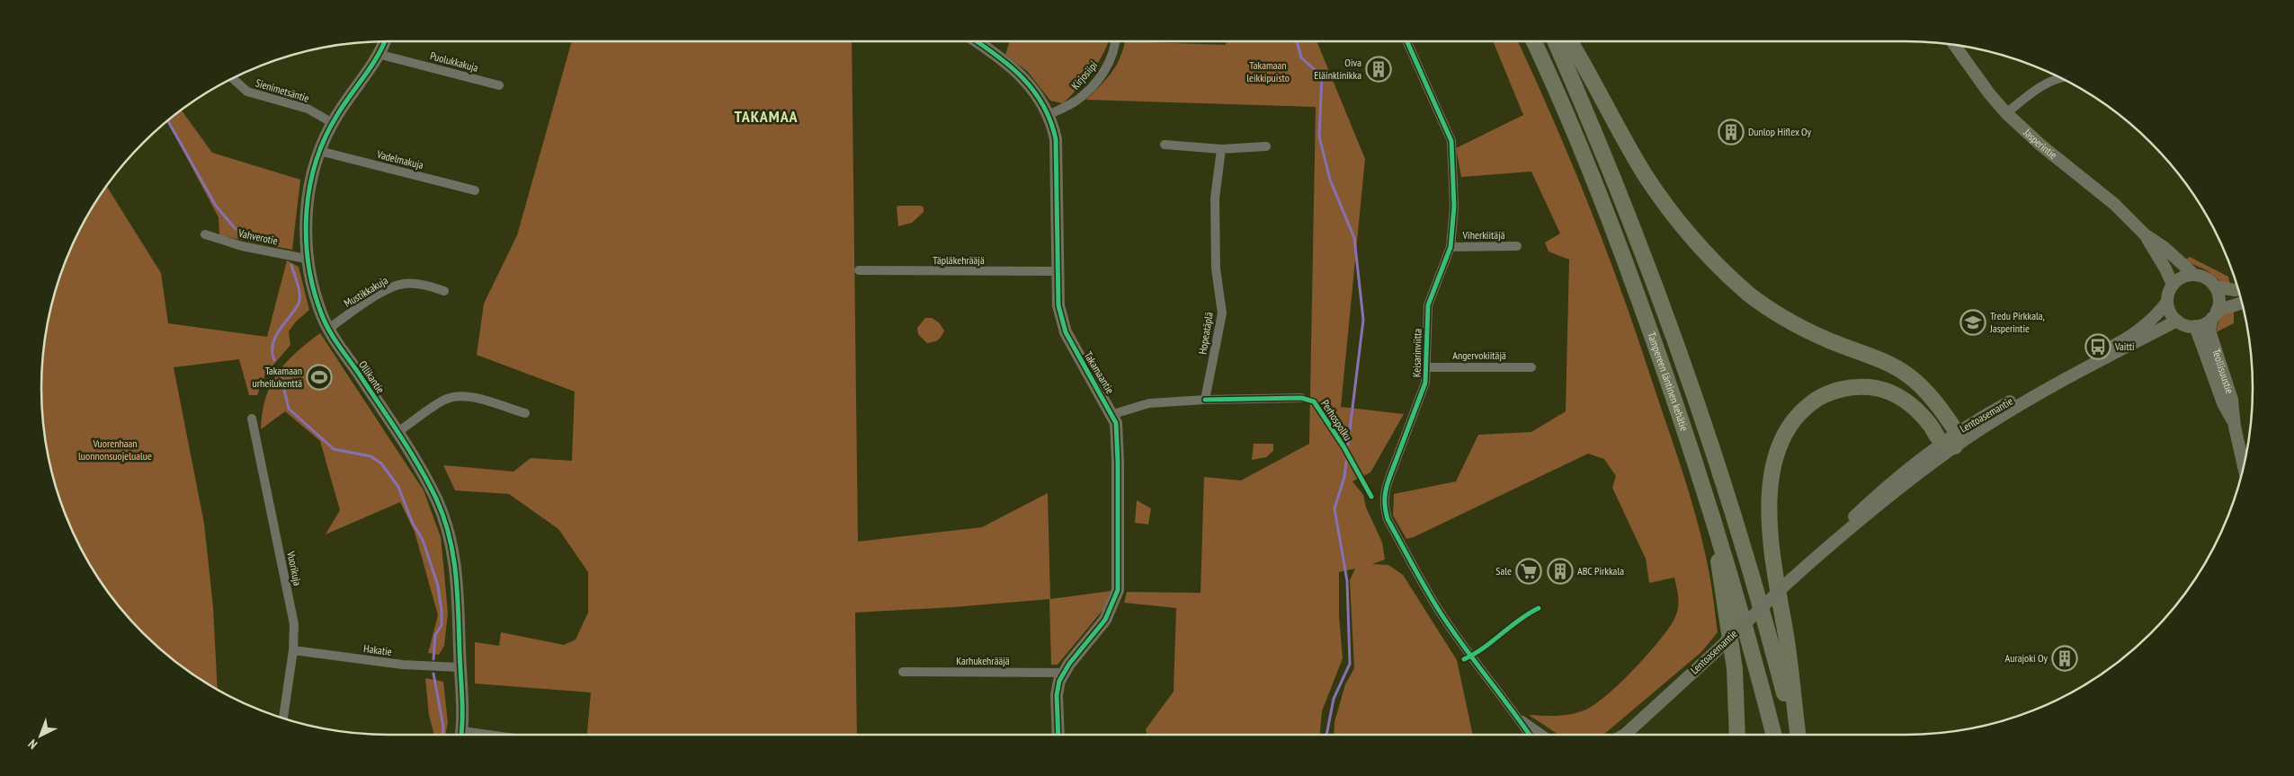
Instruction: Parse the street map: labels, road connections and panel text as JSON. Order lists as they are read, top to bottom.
{
  "streets": {
    "highway": ["Tampereen läntinen kehätie"],
    "main road": [
      "Jasperintie",
      "Teollisuustie",
      "Takamaantie",
      "Ollikantie",
      "Lentoasemantie"
    ],
    "street": [
      "Puolukkakuja",
      "Kirjosiipi",
      "Sienimetsäntie",
      "Vadelmakuja",
      "Viherkiitäjä",
      "Vahverotie",
      "Täpläkehrääjä",
      "Mustikkakuja",
      "Hopeatäplä",
      "Keisarinviitta",
      "Angervokiitäjä",
      "Vuorikuja",
      "Hakatie",
      "Karhukehrääjä"
    ],
    "cycle path": ["Perhospolku"]
  },
  "crossings": [
    ["Puolukkakuja", "Ollikantie"],
    ["Kirjosiipi", "Takamaantie"],
    ["Sienimetsäntie", "Ollikantie"],
    ["Jasperintie", "Teollisuustie"],
    ["Jasperintie", "Lentoasemantie"],
    ["Vadelmakuja", "Ollikantie"],
    ["Viherkiitäjä", "Keisarinviitta"],
    ["Vahverotie", "Ollikantie"],
    ["Täpläkehrääjä", "Takamaantie"],
    ["Mustikkakuja", "Ollikantie"],
    ["Keisarinviitta", "Angervokiitäjä"],
    ["Teollisuustie", "Lentoasemantie"],
    ["Takamaantie", "Karhukehrääjä"],
    ["Ollikantie", "Hakatie"],
    ["Vuorikuja", "Hakatie"]
  ],
  "districts": ["TAKAMAA"],
  "parks": ["Takamaan leikkipuisto", "Vuorenhaan luonnonsuojelualue"],
  "places": {
    "building": [
      "Oiva Eläinklinikka",
      "Dunlop Hiflex Oy",
      "ABC Pirkkala",
      "Aurajoki Oy"
    ],
    "school or university": ["Tredu Pirkkala, Jasperintie"],
    "bus stop": ["Vaitti"],
    "sports": ["Takamaan urheilukenttä"],
    "supermarket": ["Sale"]
  },
  "north": "bottom left"
}
